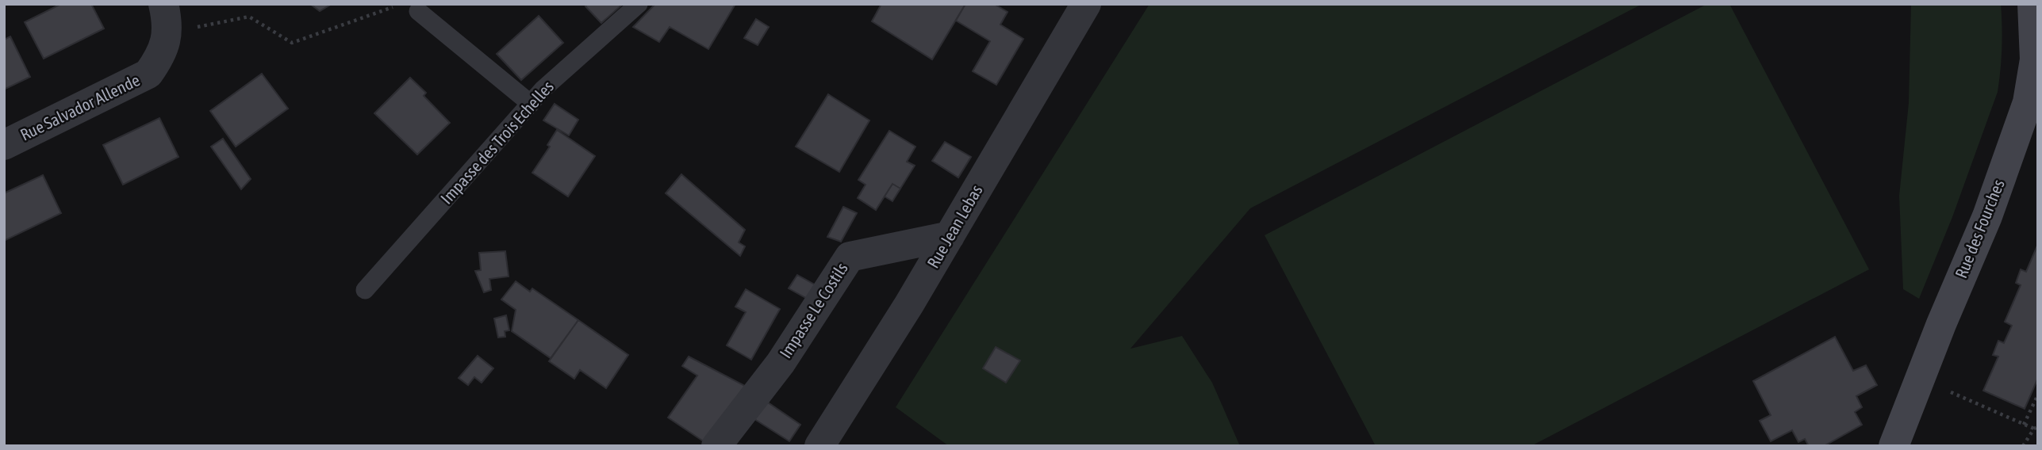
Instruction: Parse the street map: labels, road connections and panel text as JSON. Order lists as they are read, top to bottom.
{
  "streets": {
    "main road": ["Rue des Fourches"],
    "street": ["Rue Salvador Allende", "Rue Jean Lebas", "Impasse Le Costils"],
    "lane": ["Impasse des Trois Echelles"]
  },
  "crossings": [
    ["Rue Jean Lebas", "Impasse Le Costils"]
  ]
}
